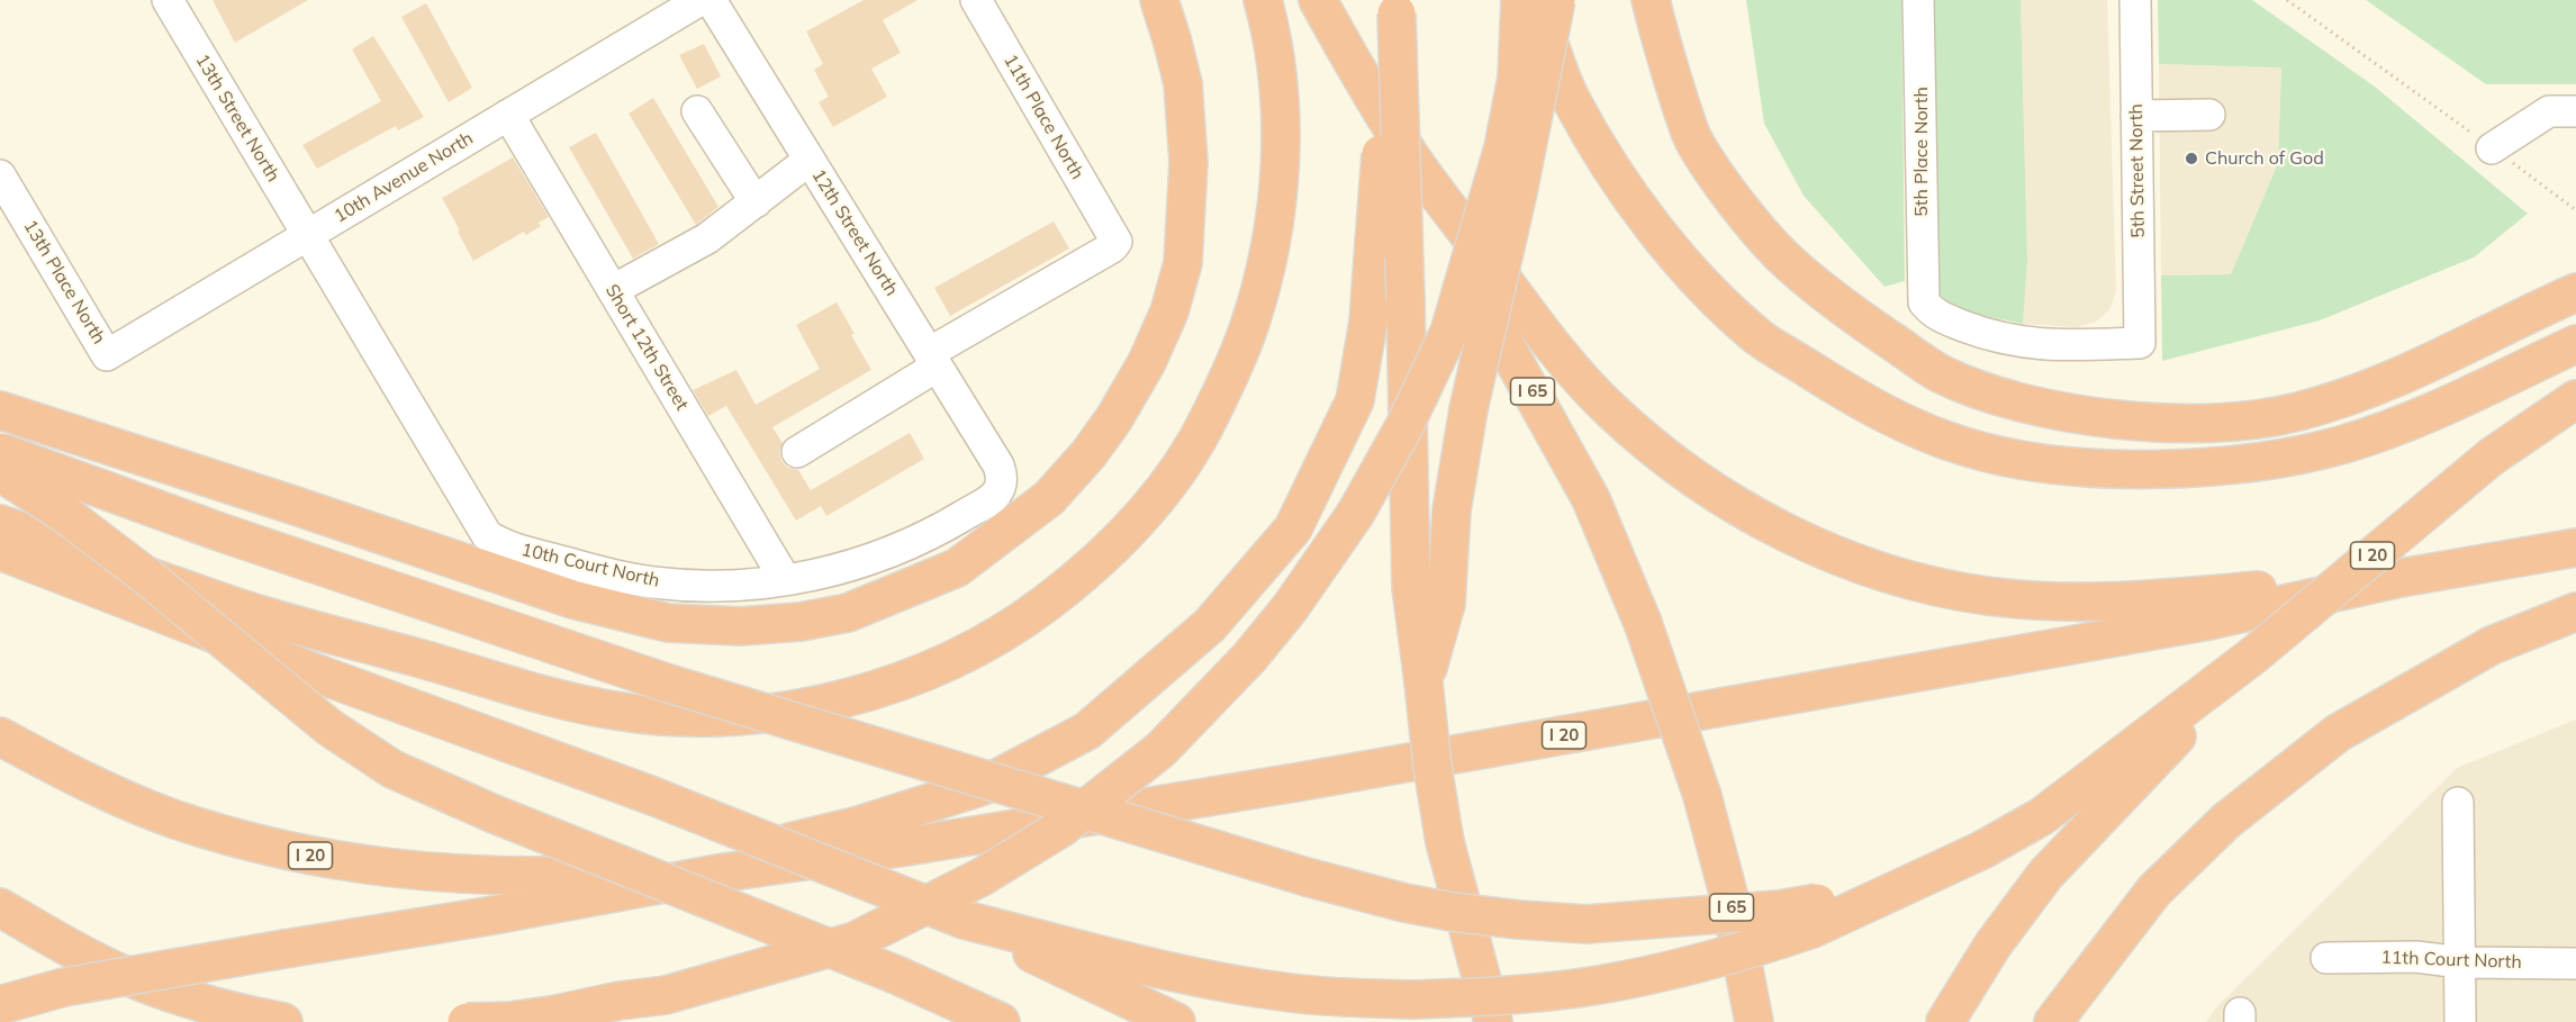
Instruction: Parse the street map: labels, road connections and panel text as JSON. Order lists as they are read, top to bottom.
{
  "streets": {
    "highway": ["I 65", "I 20"],
    "street": [
      "11th Place North",
      "13th Street North",
      "5th Place North",
      "5th Street North",
      "10th Avenue North",
      "12th Street North",
      "13th Place North",
      "Short 12th Street",
      "10th Court North",
      "11th Court North"
    ]
  },
  "crossings": [
    ["11th Place North", "12th Street North"],
    ["13th Street North", "10th Avenue North"],
    ["13th Street North", "10th Court North"],
    ["5th Place North", "5th Street North"],
    ["10th Avenue North", "13th Place North"],
    ["10th Avenue North", "Short 12th Street"],
    ["10th Avenue North", "10th Court North"],
    ["12th Street North", "10th Court North"],
    ["Short 12th Street", "10th Court North"]
  ],
  "places": ["Church of God"]
}
